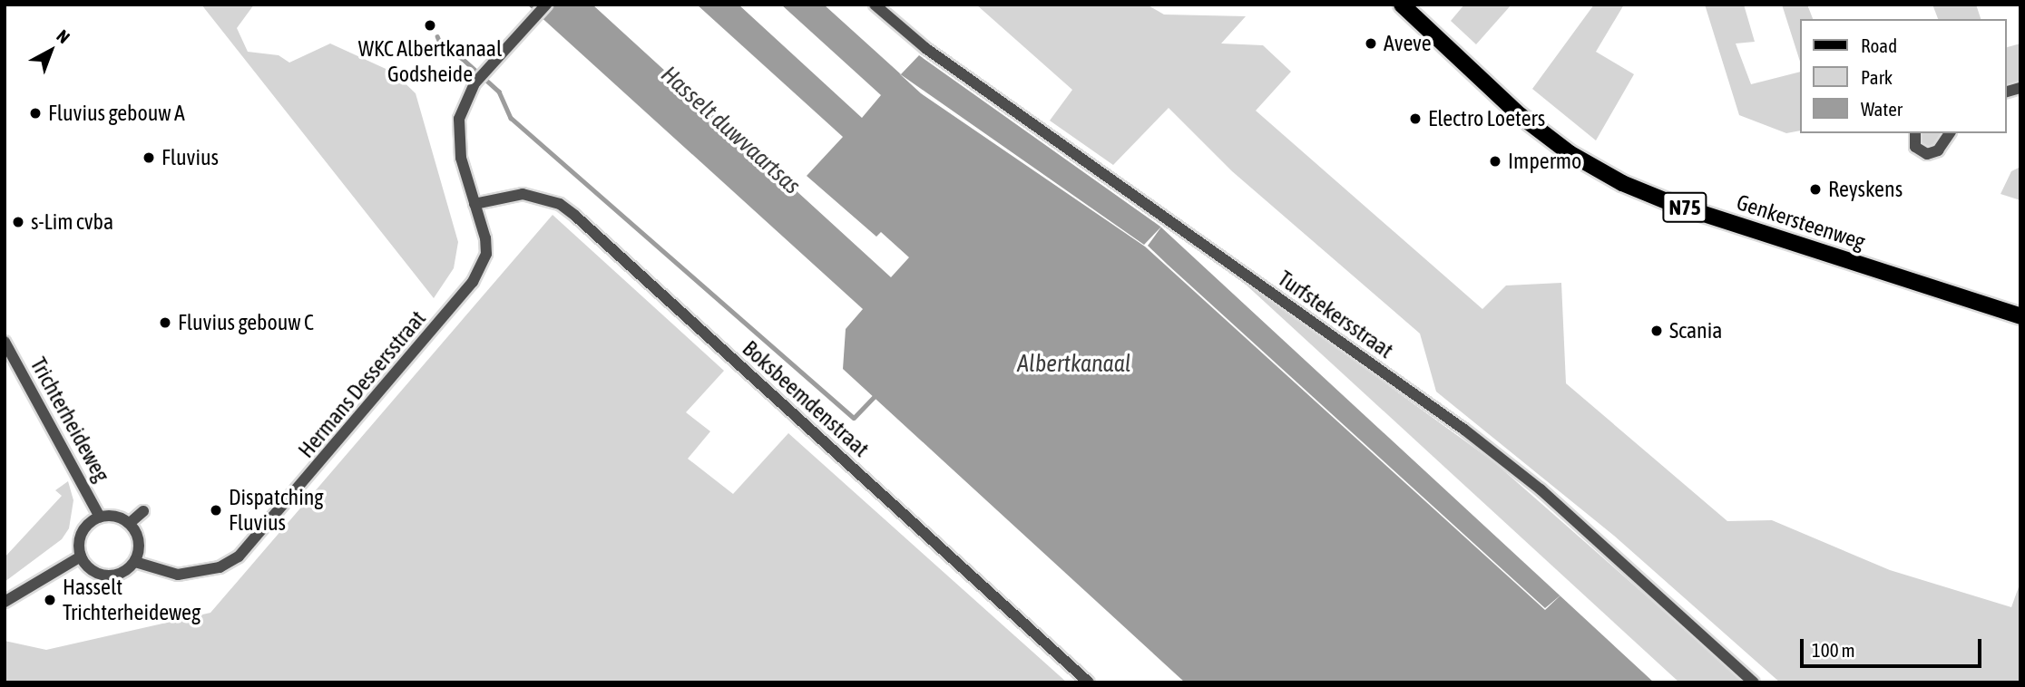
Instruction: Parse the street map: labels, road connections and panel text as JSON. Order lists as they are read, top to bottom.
{
  "streets": {
    "main road": ["N75", "Genkersteenweg"],
    "street": [
      "Turfstekersstraat",
      "Hermans Dessersstraat",
      "Boksbeemdenstraat",
      "Trichterheideweg"
    ]
  },
  "crossings": [
    ["Hermans Dessersstraat", "Boksbeemdenstraat"],
    ["Hermans Dessersstraat", "Trichterheideweg"]
  ],
  "water": ["Hasselt duwvaartsas", "Albertkanaal"],
  "places": [
    "WKC Albertkanaal Godsheide",
    "Aveve",
    "Fluvius gebouw A",
    "Electro Loeters",
    "Fluvius",
    "Impermo",
    "Reyskens",
    "s-Lim cvba",
    "Fluvius gebouw C",
    "Scania",
    "Dispatching Fluvius",
    "Hasselt Trichterheideweg"
  ],
  "legend": ["Road", "Park", "Water"],
  "scale_bar": "100 m",
  "north": "top right"
}
